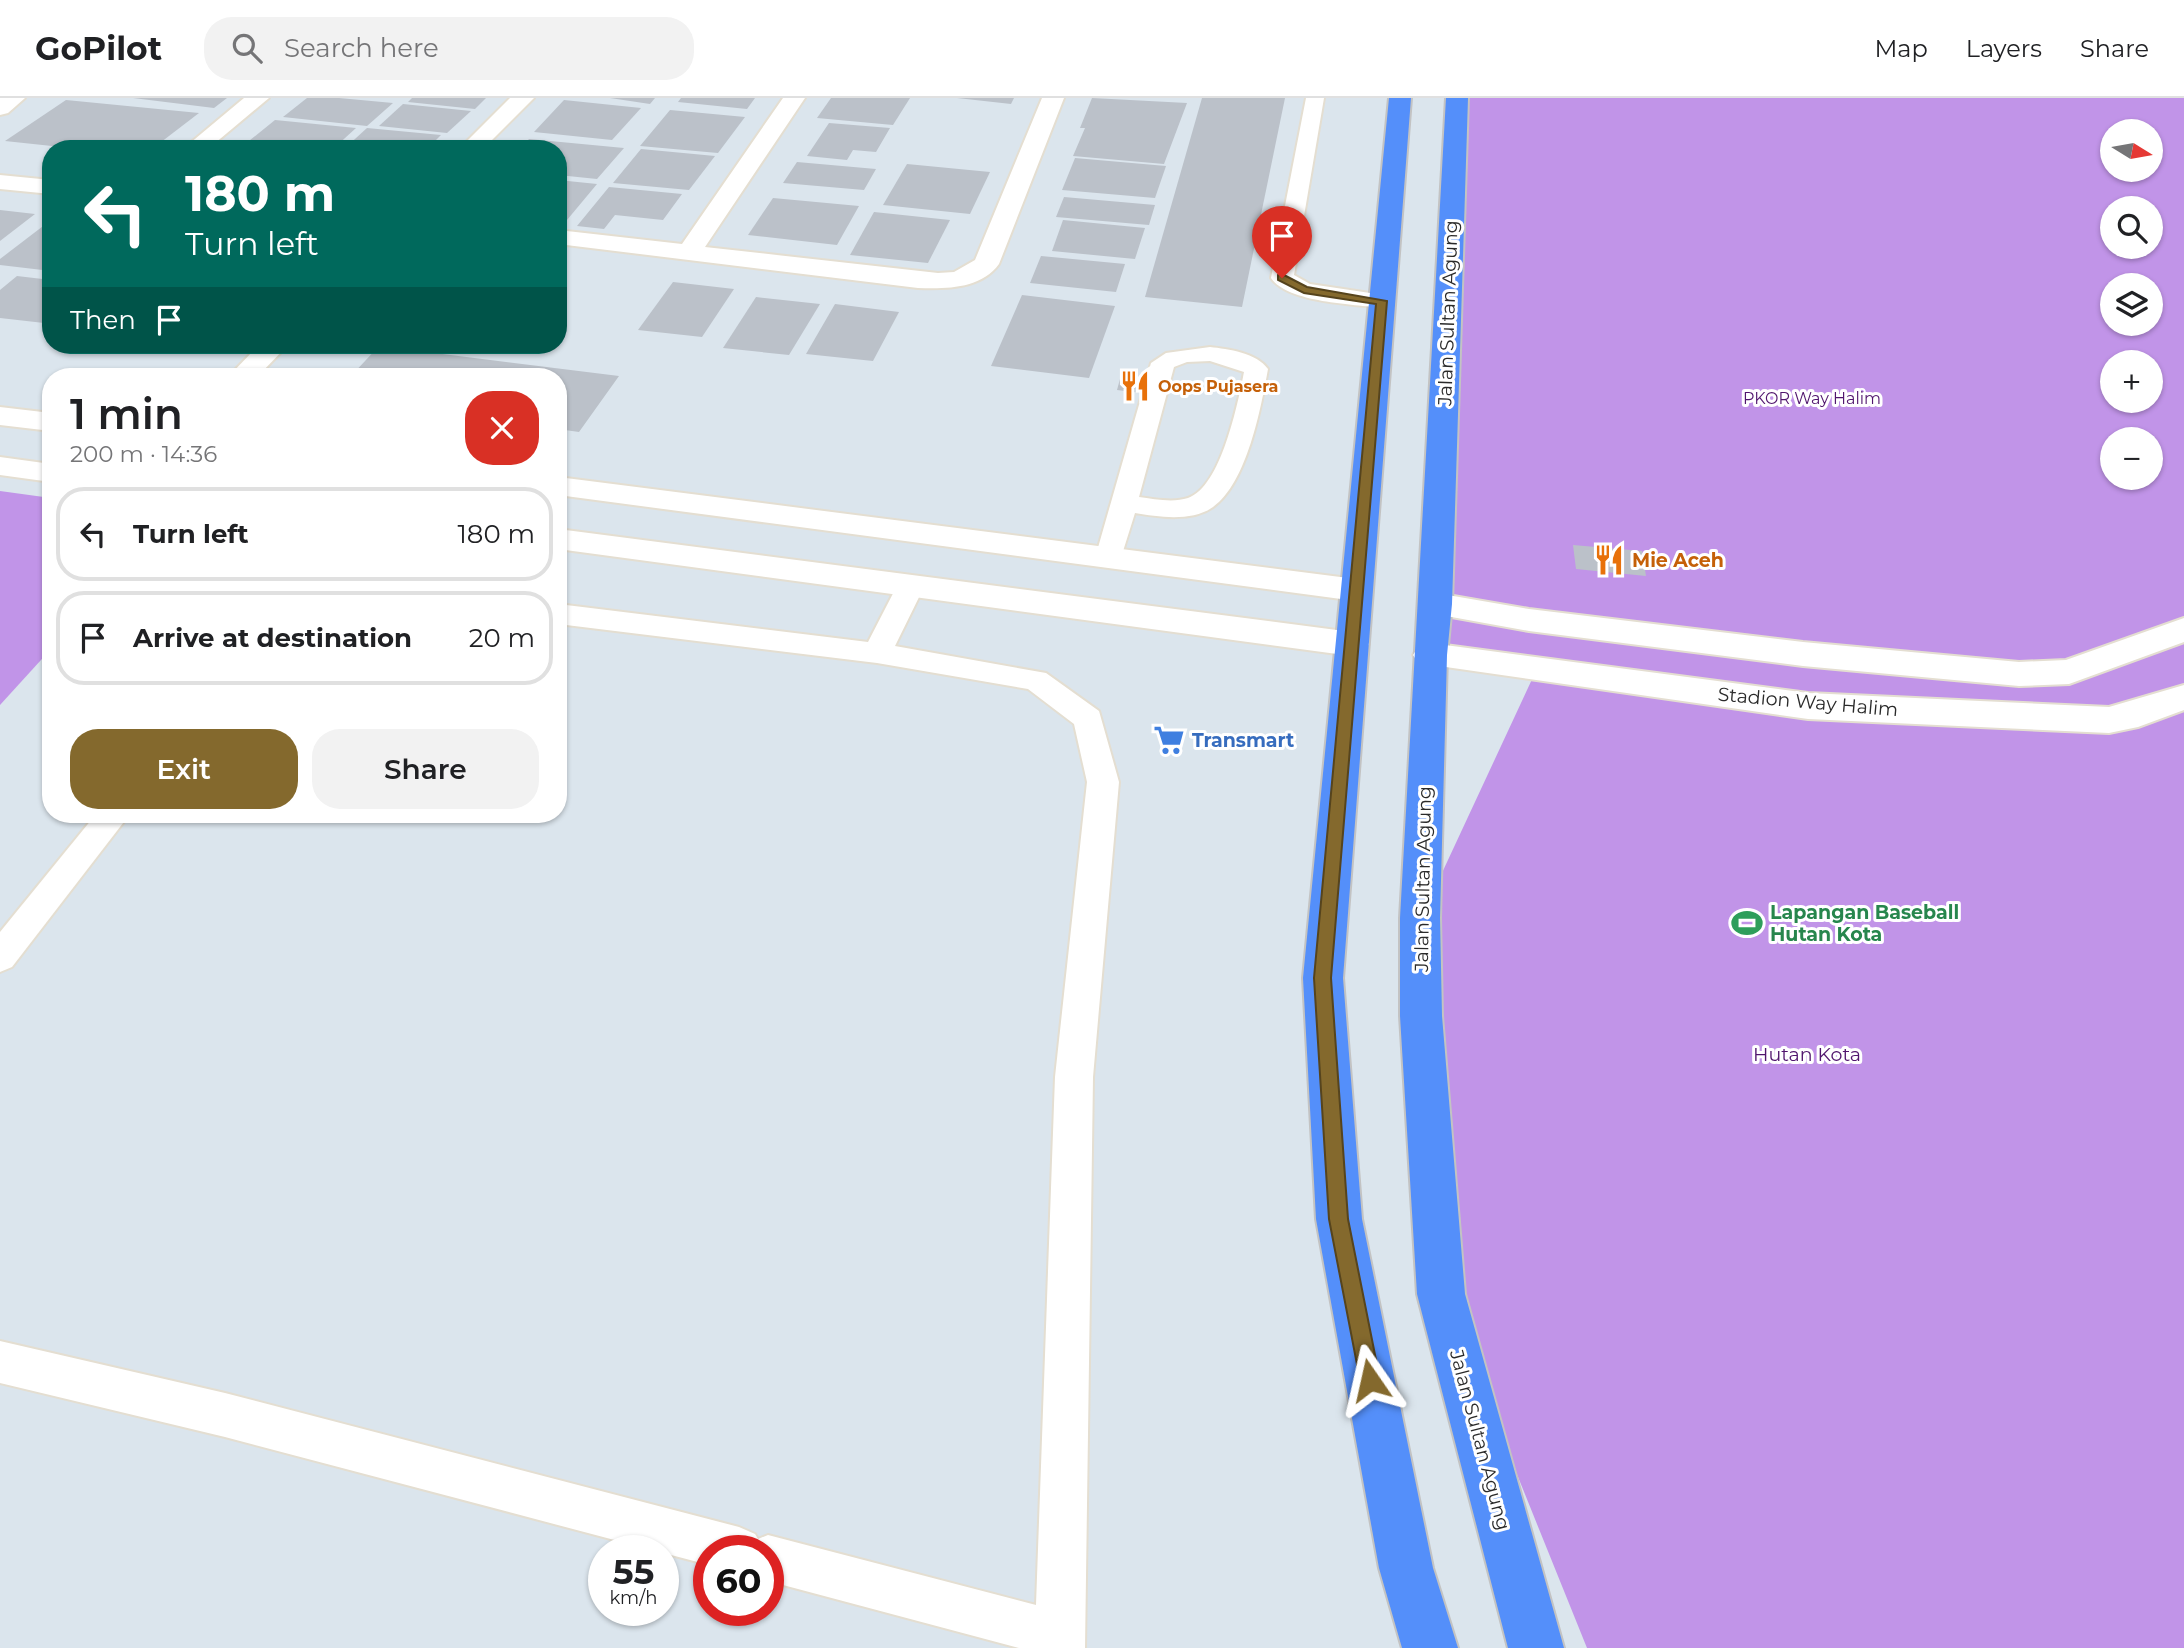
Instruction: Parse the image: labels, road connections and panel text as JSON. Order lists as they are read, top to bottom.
{
  "streets": {
    "main road": ["Jalan Sultan Agung"],
    "street": ["Stadion Way Halim"]
  },
  "crossings": [
    ["Jalan Sultan Agung", "Stadion Way Halim"]
  ],
  "parks": ["PKOR Way Halim", "Hutan Kota"],
  "places": {
    "restaurant": ["Oops Pujasera", "Mie Aceh"],
    "supermarket": ["Transmart"],
    "sports": ["Lapangan Baseball Hutan Kota"]
  },
  "north": "right",
  "page": {
    "header": "GoPilot",
    "search": "Search here",
    "nav": ["Map", "Layers", "Share"],
    "map_buttons": ["+", "−"],
    "turn": ["180 m", "Turn left"],
    "then": "Then",
    "heading": ["1 min", "200 m · 14:36"],
    "list": [
      {
        "name": "Turn left",
        "value": "180 m"
      },
      {
        "name": "Arrive at destination",
        "value": "20 m"
      }
    ],
    "buttons": ["Exit", "Share"],
    "speed": "55 km/h",
    "limit": "60"
  }
}
